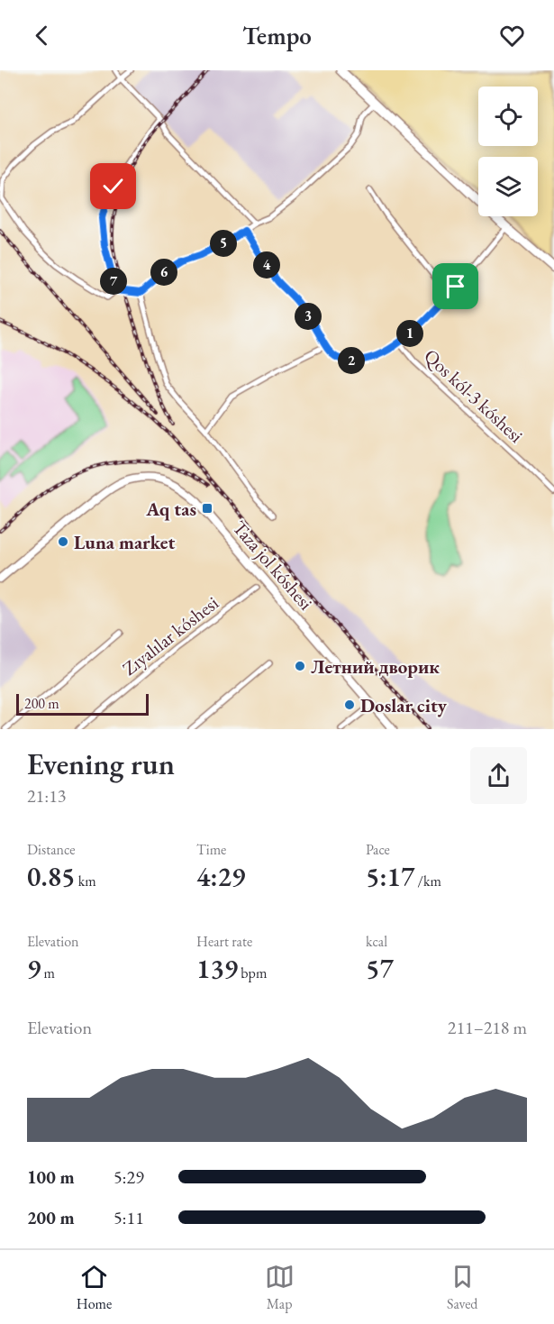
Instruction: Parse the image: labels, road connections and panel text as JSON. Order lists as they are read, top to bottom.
{
  "streets": {
    "main road": ["Taza jol kóshesi"],
    "street": ["Qos kól-3 kóshesi", "Zıyalılar kóshesi"]
  },
  "places": {
    "transit": ["Aq tas"],
    "other": ["Luna market", "Летний дворик", "Doslar city"]
  },
  "scale_bar": "200 m",
  "page": {
    "header": "Tempo",
    "pins": [
      "5",
      "4",
      "6",
      "7",
      "3",
      "1",
      "2"
    ],
    "scale": "200 m",
    "heading": ["Evening run", "21:13"],
    "stats": [
      ["Distance", "0.85 km"],
      ["Time", "4:29"],
      ["Pace", "5:17 /km"],
      ["Elevation", "9 m"],
      ["Heart rate", "139 bpm"],
      ["kcal", "57"]
    ],
    "chart": ["Elevation", "211–218 m"],
    "list": [
      {
        "name": "100 m",
        "note": "5:29"
      },
      {
        "name": "200 m",
        "note": "5:11"
      }
    ],
    "tabs": ["Home", "Map", "Saved"]
  }
}
